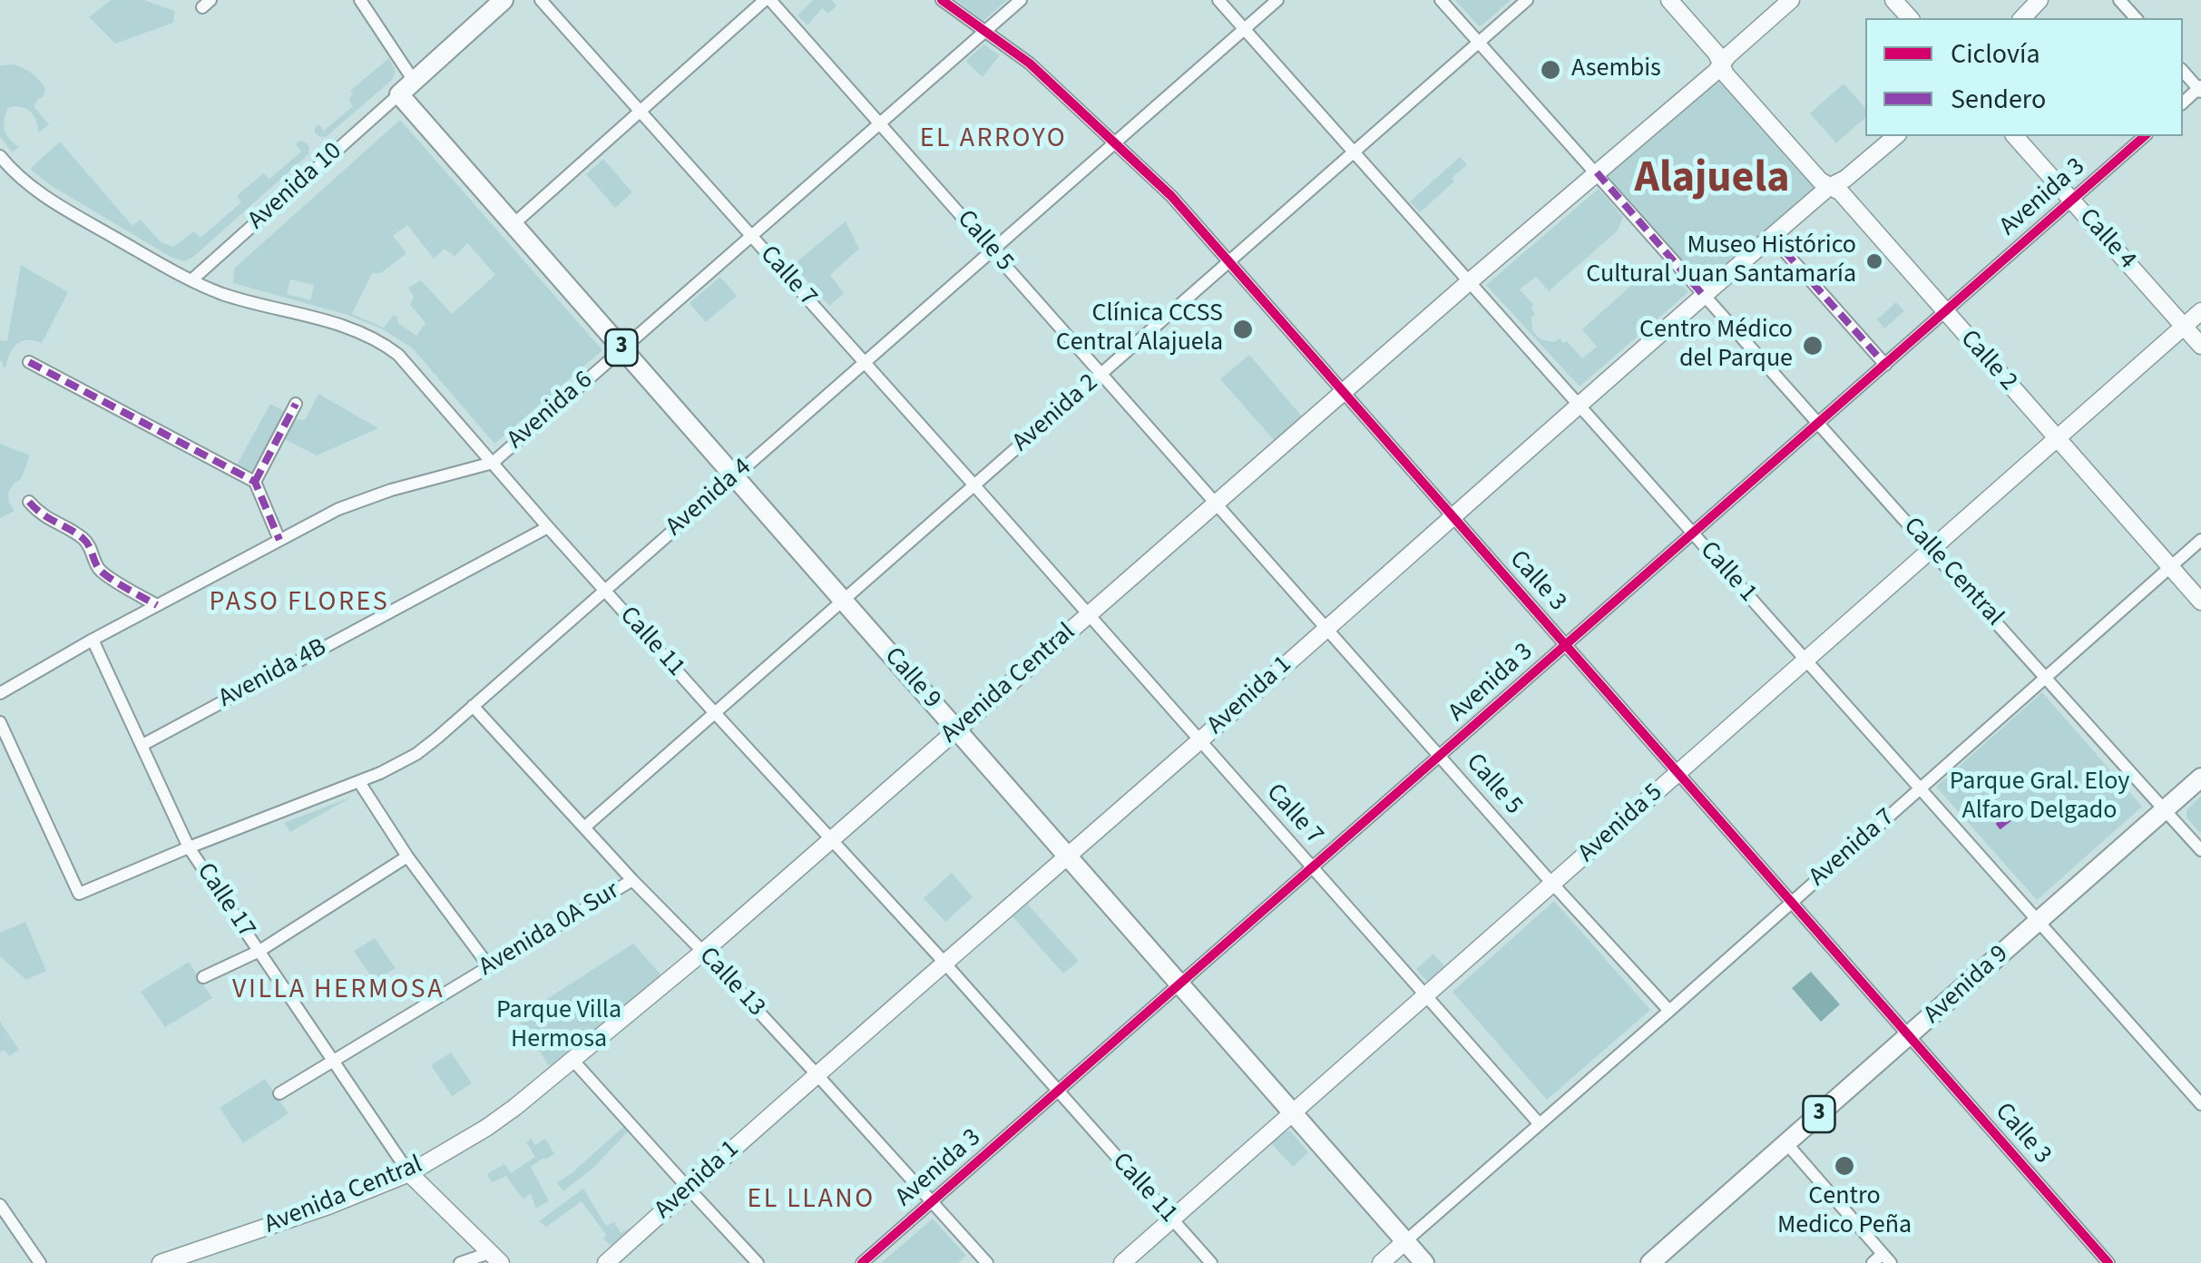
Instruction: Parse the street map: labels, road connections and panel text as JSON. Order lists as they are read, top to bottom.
{
  "streets": {
    "main road": [
      "Avenida 10",
      "3",
      "Calle 9",
      "Avenida 9"
    ],
    "street": [
      "Avenida 3",
      "Calle 4",
      "Calle 5",
      "Calle 7",
      "Calle 2",
      "Avenida 6",
      "Avenida 2",
      "Avenida 4",
      "Calle 1",
      "Calle Central",
      "Calle 3",
      "Calle 11",
      "Avenida 4B",
      "Avenida Central",
      "Avenida 1",
      "Avenida 5",
      "Avenida 7",
      "Calle 17",
      "Avenida 0A Sur",
      "Calle 13"
    ]
  },
  "crossings": [
    ["Avenida 10", "Calle 11"],
    ["Avenida 10", "Calle 9"],
    ["Avenida 3", "Calle 4"],
    ["Avenida 3", "Calle 5"],
    ["Avenida 3", "Calle 7"],
    ["Avenida 3", "Calle 2"],
    ["Avenida 3", "Calle 1"],
    ["Avenida 3", "Calle Central"],
    ["Avenida 3", "Calle 3"],
    ["Avenida 3", "Calle 11"],
    ["Avenida 3", "Calle 9"],
    ["Avenida 3", "Calle 13"],
    ["Calle 4", "Avenida 5"],
    ["Calle 5", "Avenida 6"],
    ["Calle 5", "Avenida 2"],
    ["Calle 5", "Avenida 4"],
    ["Calle 5", "Avenida Central"],
    ["Calle 5", "Avenida 1"],
    ["Calle 5", "Avenida 5"],
    ["Calle 5", "Avenida 7"],
    ["Calle 7", "Avenida 6"],
    ["Calle 7", "Avenida 2"],
    ["Calle 7", "Avenida 4"],
    ["Calle 7", "Avenida Central"],
    ["Calle 7", "Avenida 1"],
    ["Calle 7", "Avenida 5"],
    ["Calle 7", "Avenida 7"],
    ["Calle 2", "Avenida Central"],
    ["Calle 2", "Avenida 1"],
    ["Calle 2", "Avenida 5"],
    ["Calle 2", "Avenida 7"],
    ["Avenida 6", "Calle 3"],
    ["Avenida 6", "Calle 11"],
    ["Avenida 6", "Calle 9"],
    ["Avenida 6", "Calle 17"],
    ["Avenida 2", "Calle 1"],
    ["Avenida 2", "Calle 3"],
    ["Avenida 2", "Calle 11"],
    ["Avenida 2", "Calle 9"],
    ["Avenida 2", "Calle 13"],
    ["Avenida 4", "Calle 1"],
    ["Avenida 4", "Calle 3"],
    ["Avenida 4", "Calle 11"],
    ["Avenida 4", "Calle 9"],
    ["Avenida 4", "Calle 17"],
    ["Avenida 4", "Calle 13"],
    ["Calle 1", "Avenida Central"],
    ["Calle 1", "Avenida 1"],
    ["Calle 1", "Avenida 5"],
    ["Calle 1", "Avenida 7"],
    ["Calle 1", "Avenida 9"],
    ["Calle Central", "Avenida Central"],
    ["Calle Central", "Avenida 1"],
    ["Calle Central", "Avenida 5"],
    ["Calle Central", "Avenida 7"],
    ["Calle Central", "Avenida 9"],
    ["Calle 3", "Avenida Central"],
    ["Calle 3", "Avenida 1"],
    ["Calle 3", "Avenida 5"],
    ["Calle 3", "Avenida 7"],
    ["Calle 3", "Avenida 9"],
    ["Calle 11", "Avenida 4B"],
    ["Calle 11", "Avenida Central"],
    ["Calle 11", "Avenida 1"],
    ["Calle 11", "Avenida 5"],
    ["Avenida 4B", "Calle 17"],
    ["Calle 9", "Avenida Central"],
    ["Calle 9", "Avenida 1"],
    ["Calle 9", "Avenida 5"],
    ["Calle 9", "Avenida 7"],
    ["Avenida Central", "Calle 17"],
    ["Avenida Central", "Calle 13"],
    ["Avenida 1", "Calle 13"],
    ["Calle 17", "Avenida 0A Sur"],
    ["Avenida 0A Sur", "Calle 13"]
  ],
  "districts": [
    "EL ARROYO",
    "Alajuela",
    "PASO FLORES",
    "VILLA HERMOSA",
    "EL LLANO"
  ],
  "parks": ["Parque Gral. Eloy Alfaro Delgado", "Parque Villa Hermosa"],
  "places": [
    "Asembis",
    "Museo Histórico Cultural Juan Santamaría",
    "Clínica CCSS Central Alajuela",
    "Centro Médico del Parque",
    "Centro Medico Peña"
  ],
  "legend": ["Ciclovía", "Sendero"]
}
